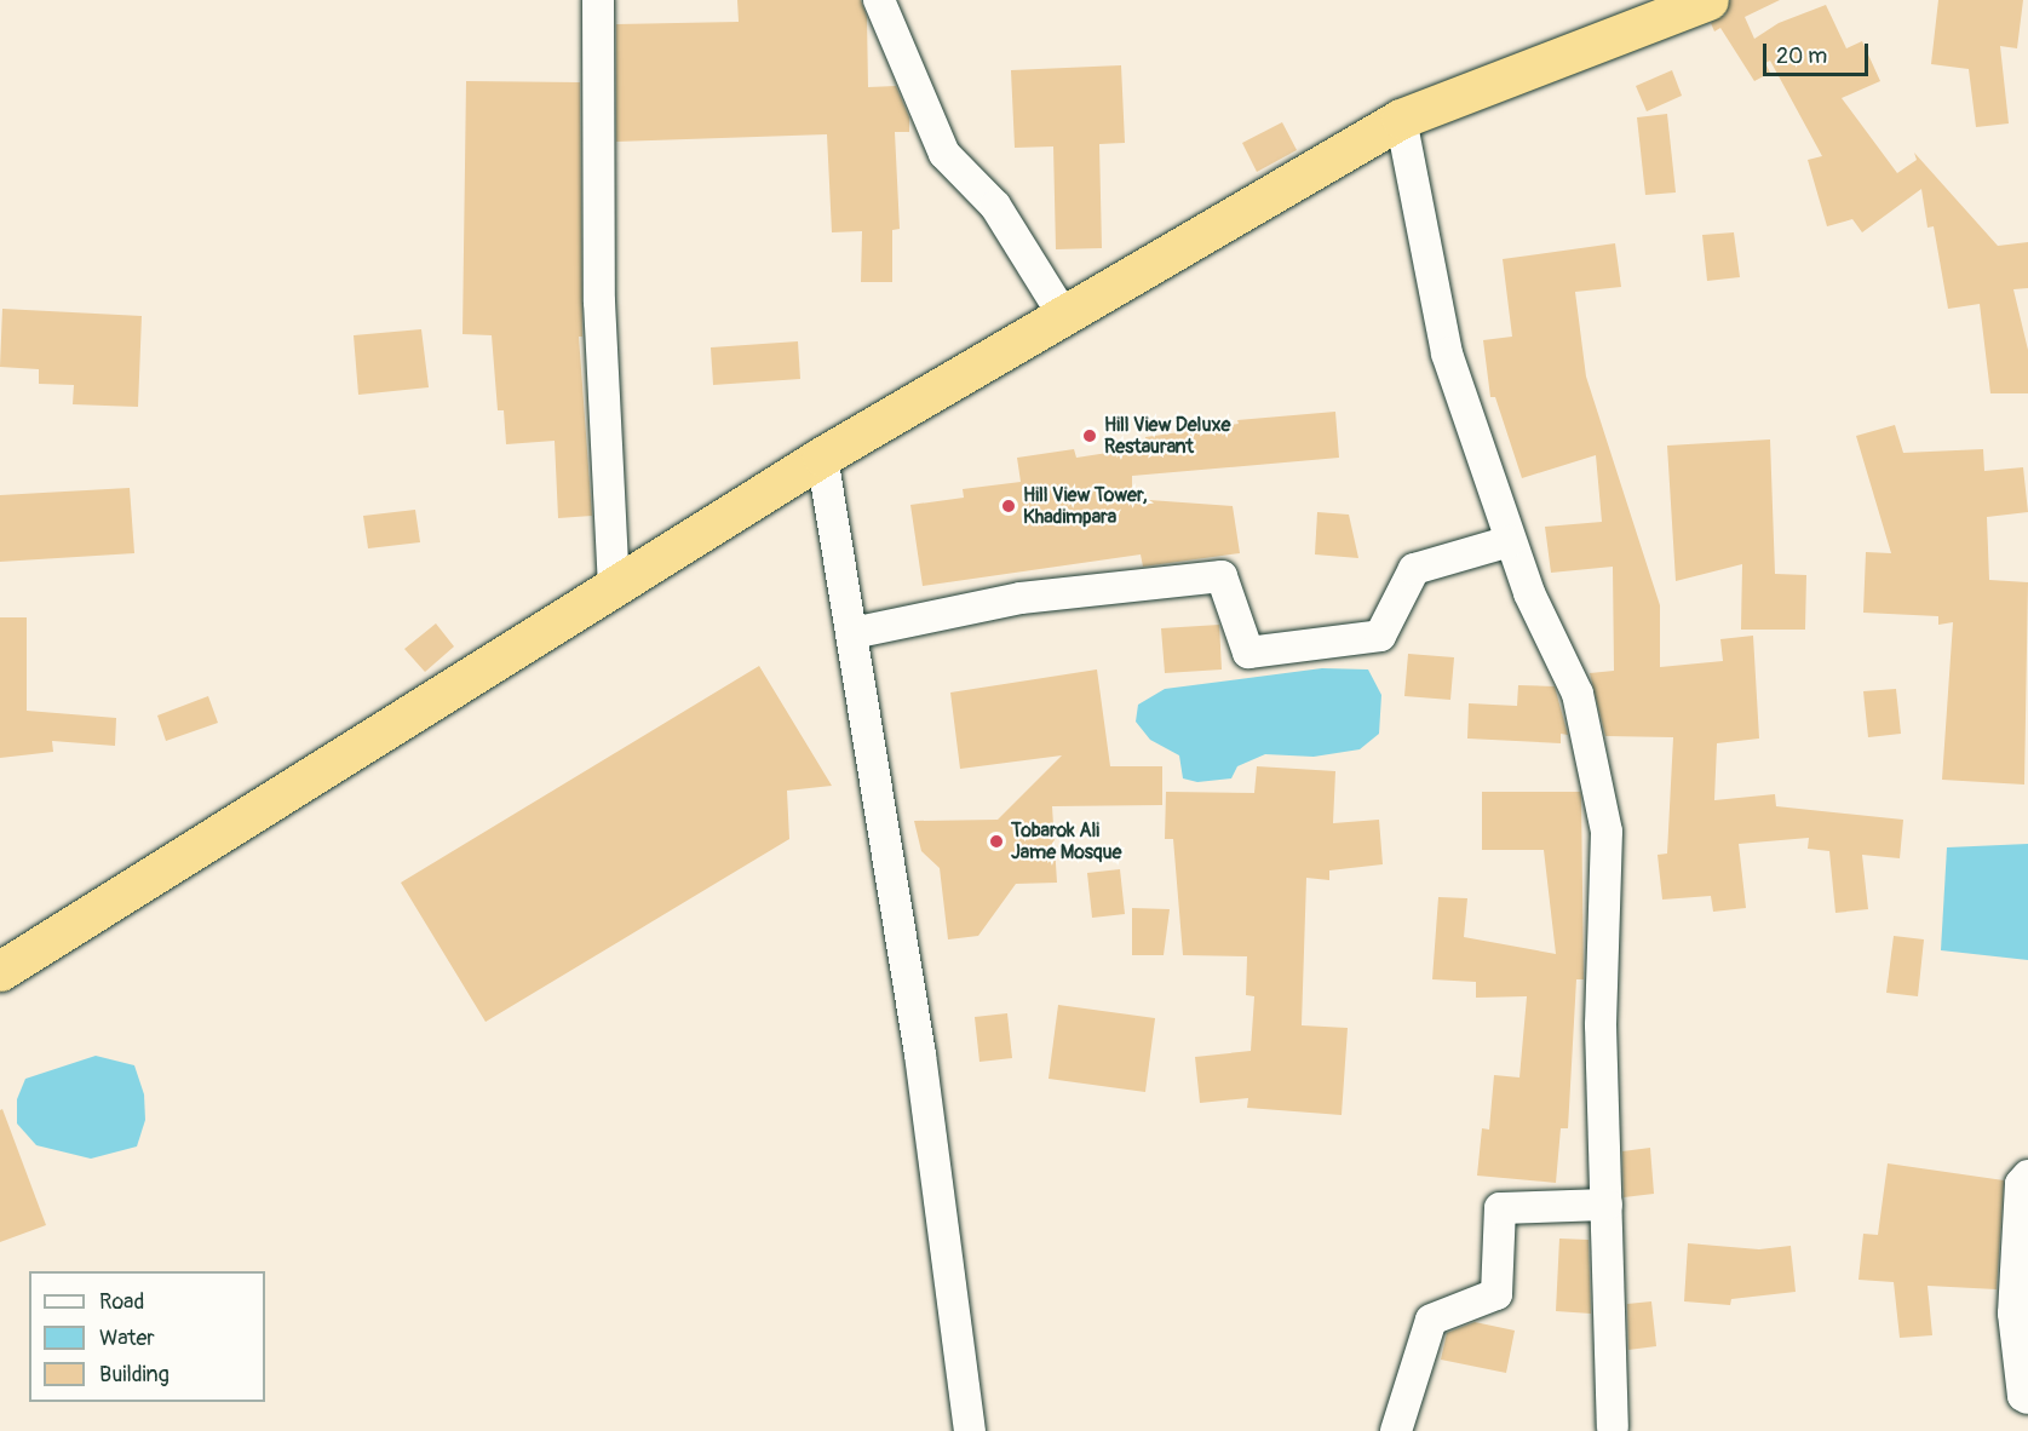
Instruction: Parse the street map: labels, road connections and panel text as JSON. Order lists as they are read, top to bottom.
{
  "places": ["Hill View Deluxe Restaurant", "Hill View Tower, Khadimpara", "Tobarok Ali Jame Mosque"],
  "legend": ["Road", "Water", "Building"],
  "scale_bar": "20 m"
}
